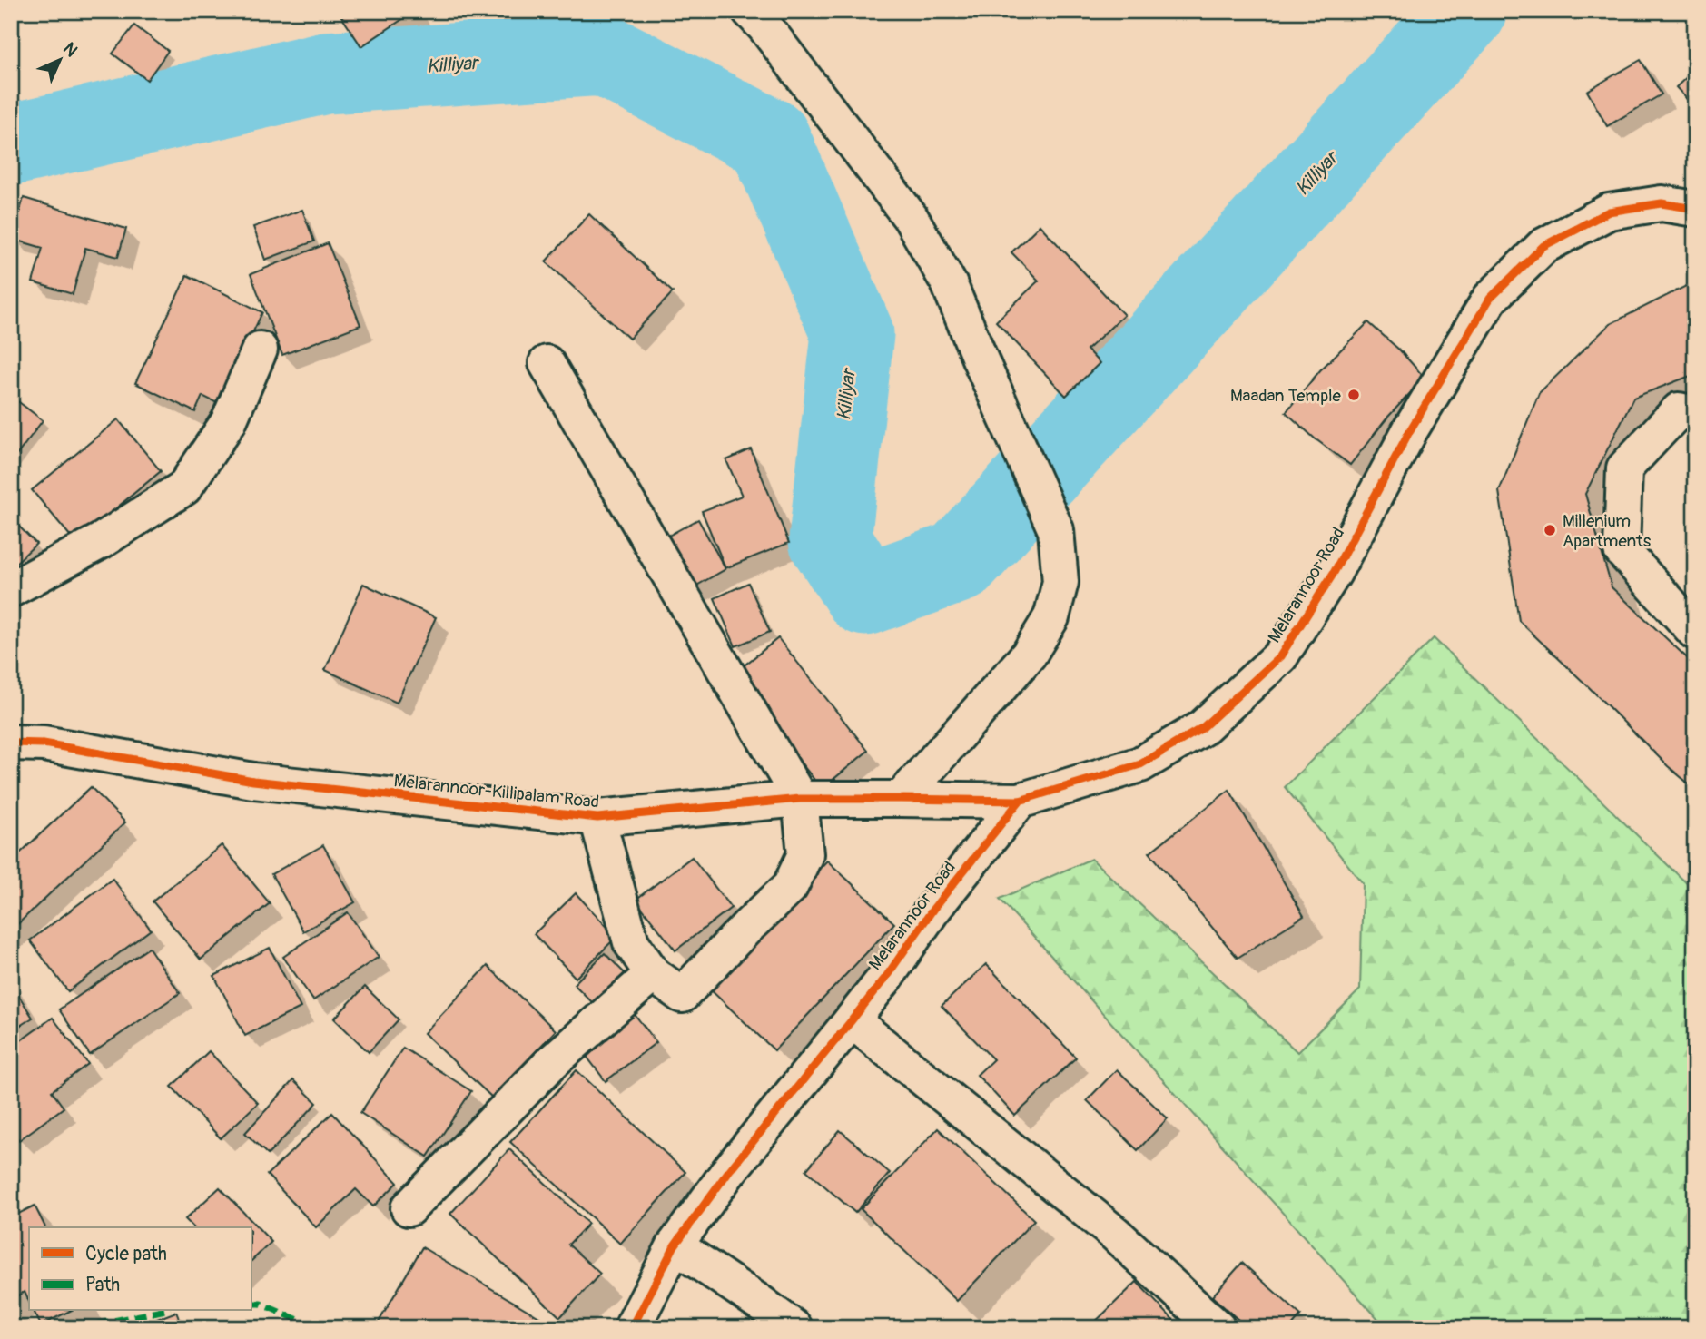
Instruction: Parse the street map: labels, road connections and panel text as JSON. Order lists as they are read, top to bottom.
{
  "streets": {
    "street": ["Melarannoor Road", "Melarannoor-Killipalam Road"]
  },
  "crossings": [
    ["Melarannoor Road", "Melarannoor-Killipalam Road"]
  ],
  "water": ["Killiyar"],
  "places": ["Maadan Temple", "Millenium Apartments"],
  "legend": ["Cycle path", "Path"],
  "north": "top right"
}
